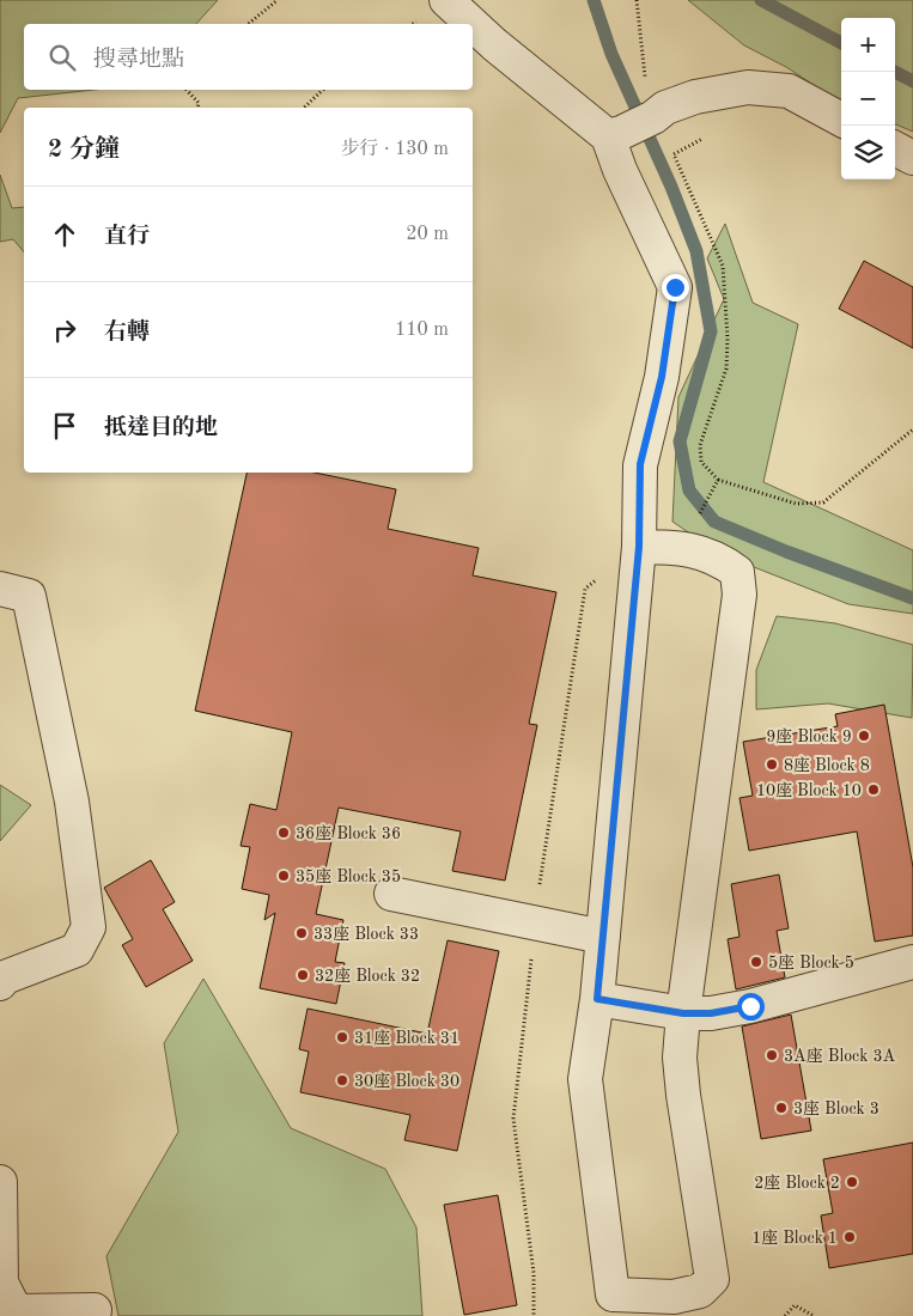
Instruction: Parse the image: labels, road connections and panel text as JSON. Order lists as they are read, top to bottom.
{
  "places": [
    "9座 Block 9",
    "8座 Block 8",
    "10座 Block 10",
    "36座 Block 36",
    "35座 Block 35",
    "33座 Block 33",
    "5座 Block 5",
    "32座 Block 32",
    "31座 Block 31",
    "3A座 Block 3A",
    "30座 Block 30",
    "3座 Block 3",
    "2座 Block 2",
    "1座 Block 1"
  ],
  "page": {
    "map_buttons": ["+", "−"],
    "search": "搜尋地點",
    "heading": ["2 分鐘", "步行 · 130 m"],
    "list": [
      ["直行", "20 m"],
      ["右轉", "110 m"],
      "抵達目的地"
    ]
  }
}
